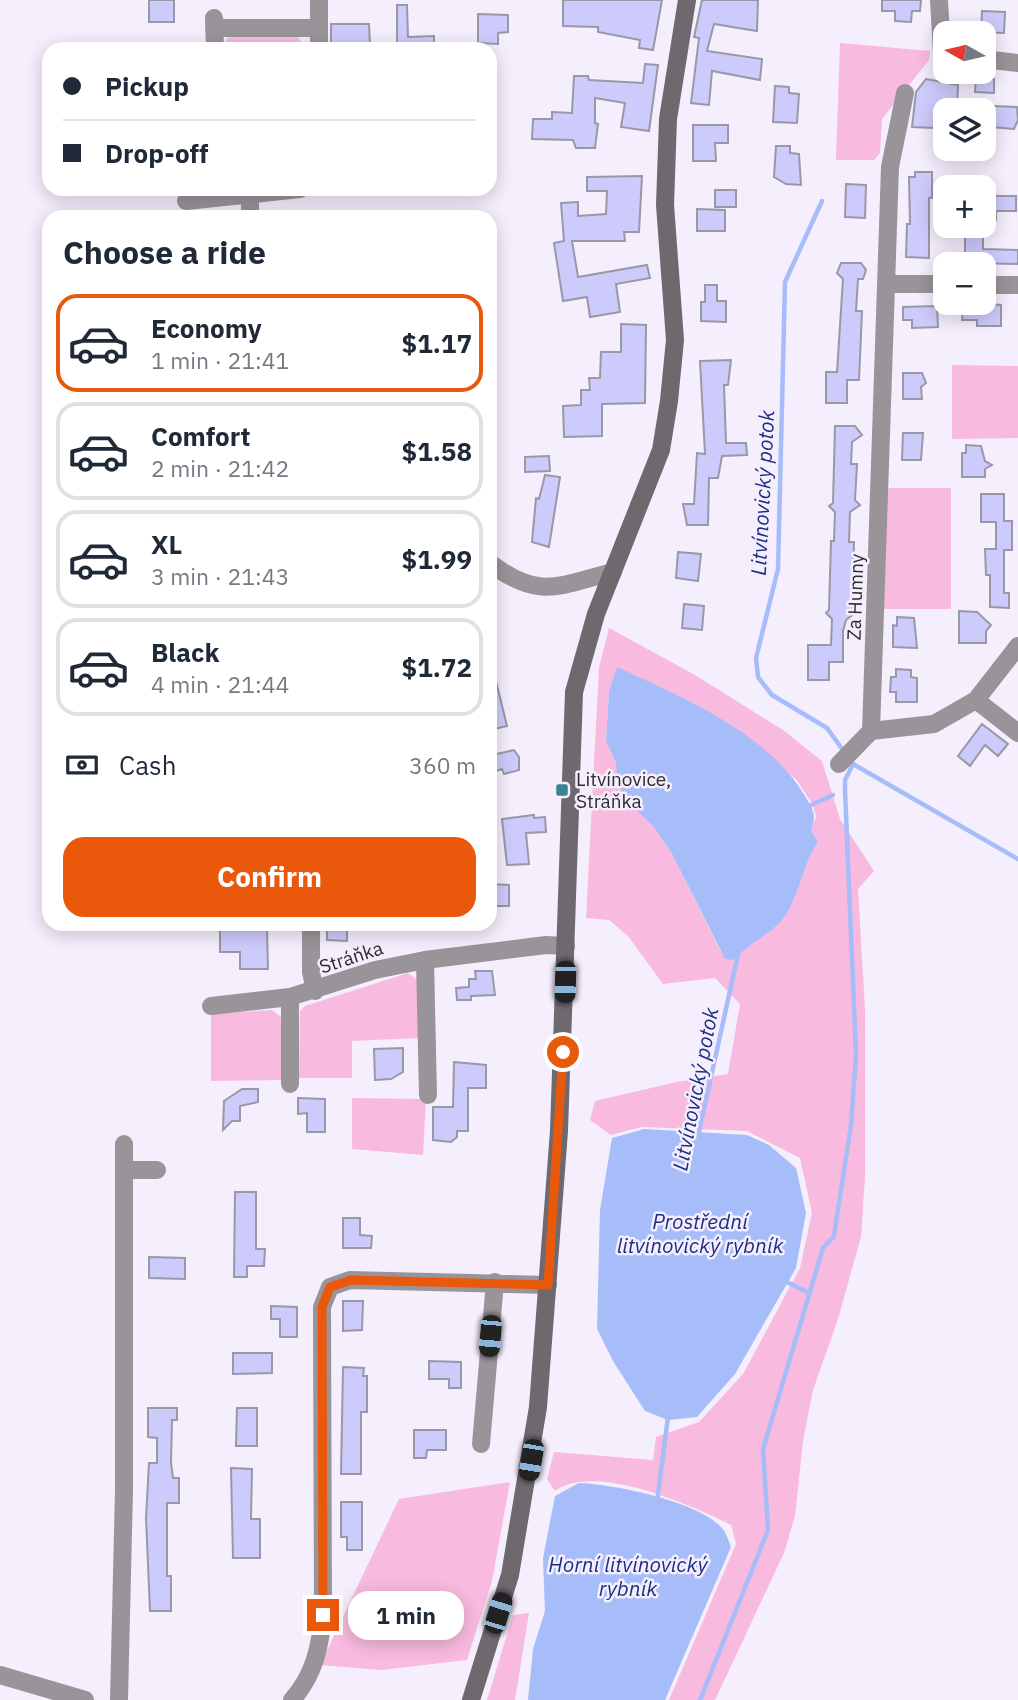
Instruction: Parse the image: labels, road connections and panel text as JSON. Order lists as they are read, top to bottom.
{
  "streets": {
    "street": ["Za Humny", "Stráňka"]
  },
  "water": ["Litvínovický potok", "Prostřední litvínovický rybník", "Horní litvínovický rybník"],
  "places": {
    "transit": ["Litvínovice, Stráňka"]
  },
  "north": "left",
  "page": {
    "map_buttons": ["+", "−"],
    "banner": ["Pickup", "Drop-off"],
    "heading": "Choose a ride",
    "list": [
      {
        "name": "Economy",
        "note": "1 min · 21:41",
        "value": "$1.17"
      },
      {
        "name": "Comfort",
        "note": "2 min · 21:42",
        "value": "$1.58"
      },
      {
        "name": "XL",
        "note": "3 min · 21:43",
        "value": "$1.99"
      },
      {
        "name": "Black",
        "note": "4 min · 21:44",
        "value": "$1.72"
      }
    ],
    "pay": ["Cash", "360 m"],
    "buttons": "Confirm",
    "bubble": "1 min"
  }
}
